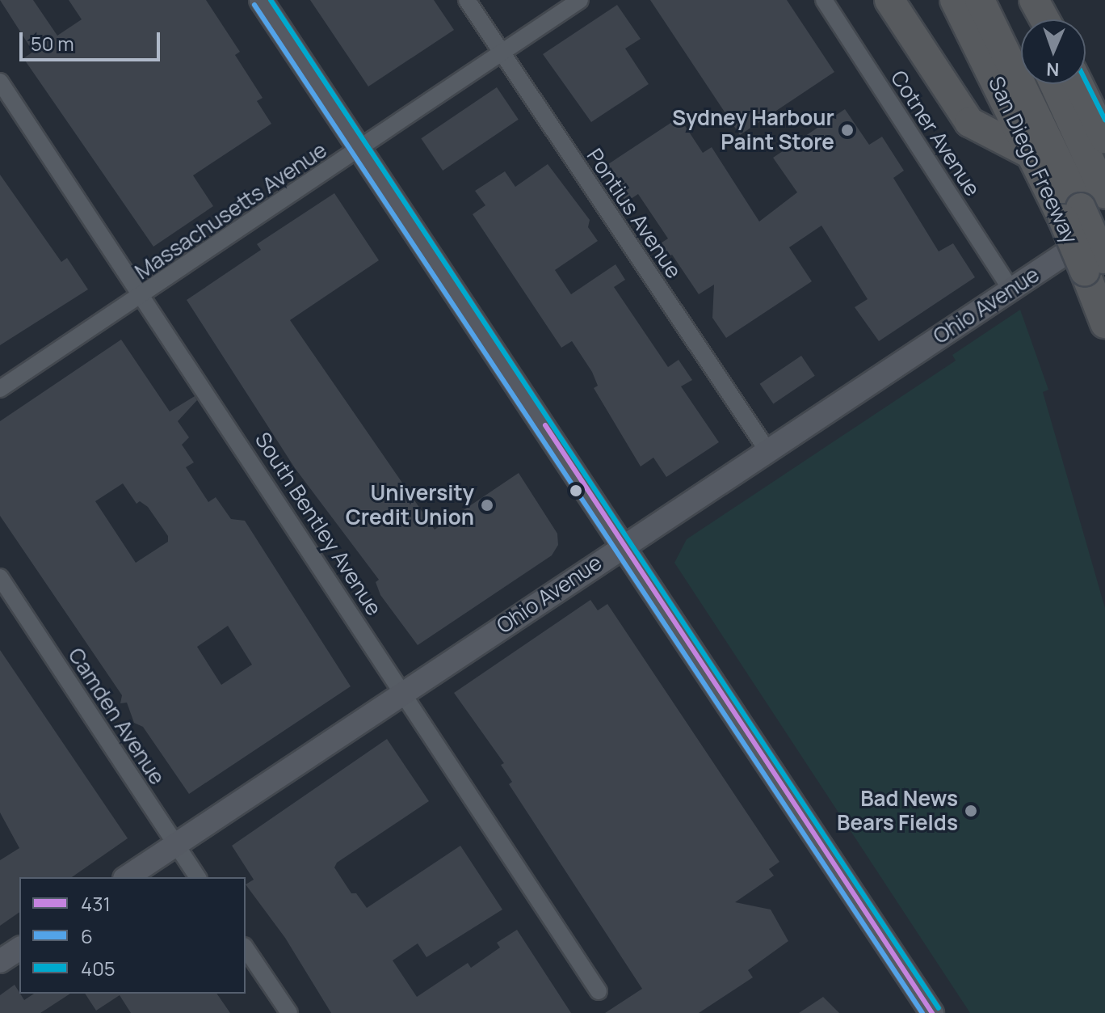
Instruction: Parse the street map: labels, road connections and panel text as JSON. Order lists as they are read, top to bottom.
{
  "streets": {
    "highway": ["San Diego Freeway"],
    "main road": ["Ohio Avenue"],
    "street": [
      "Cotner Avenue",
      "Massachusetts Avenue",
      "Pontius Avenue",
      "South Bentley Avenue",
      "Camden Avenue"
    ]
  },
  "crossings": [
    ["Cotner Avenue", "Ohio Avenue"],
    ["Massachusetts Avenue", "Pontius Avenue"],
    ["Massachusetts Avenue", "South Bentley Avenue"],
    ["Pontius Avenue", "Ohio Avenue"],
    ["Ohio Avenue", "South Bentley Avenue"],
    ["Ohio Avenue", "Camden Avenue"]
  ],
  "places": ["Sydney Harbour Paint Store", "University Credit Union", "Bad News Bears Fields"],
  "lines": ["transit line 405", "transit line 6", "transit line 431"],
  "legend": ["431", "6", "405"],
  "scale_bar": "50 m",
  "north": "bottom"
}
